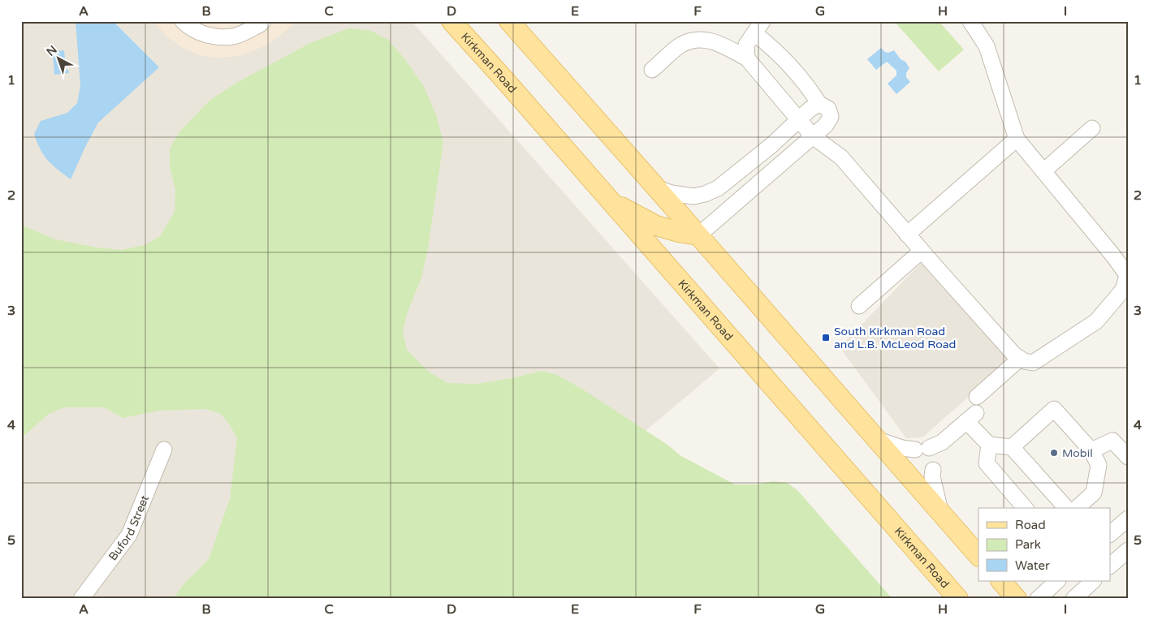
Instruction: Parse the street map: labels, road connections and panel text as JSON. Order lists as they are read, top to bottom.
{
  "streets": {
    "main road": ["Kirkman Road"],
    "street": ["Buford Street"]
  },
  "places": {
    "transit": ["South Kirkman Road and L.B. McLeod Road"],
    "other": ["Mobil"]
  },
  "legend": ["Road", "Park", "Water"],
  "north": "top left",
  "grid": {
    "columns": [
      "A",
      "B",
      "C",
      "D",
      "E",
      "F",
      "G",
      "H",
      "I"
    ],
    "rows": [
      "1",
      "2",
      "3",
      "4",
      "5"
    ]
  }
}
